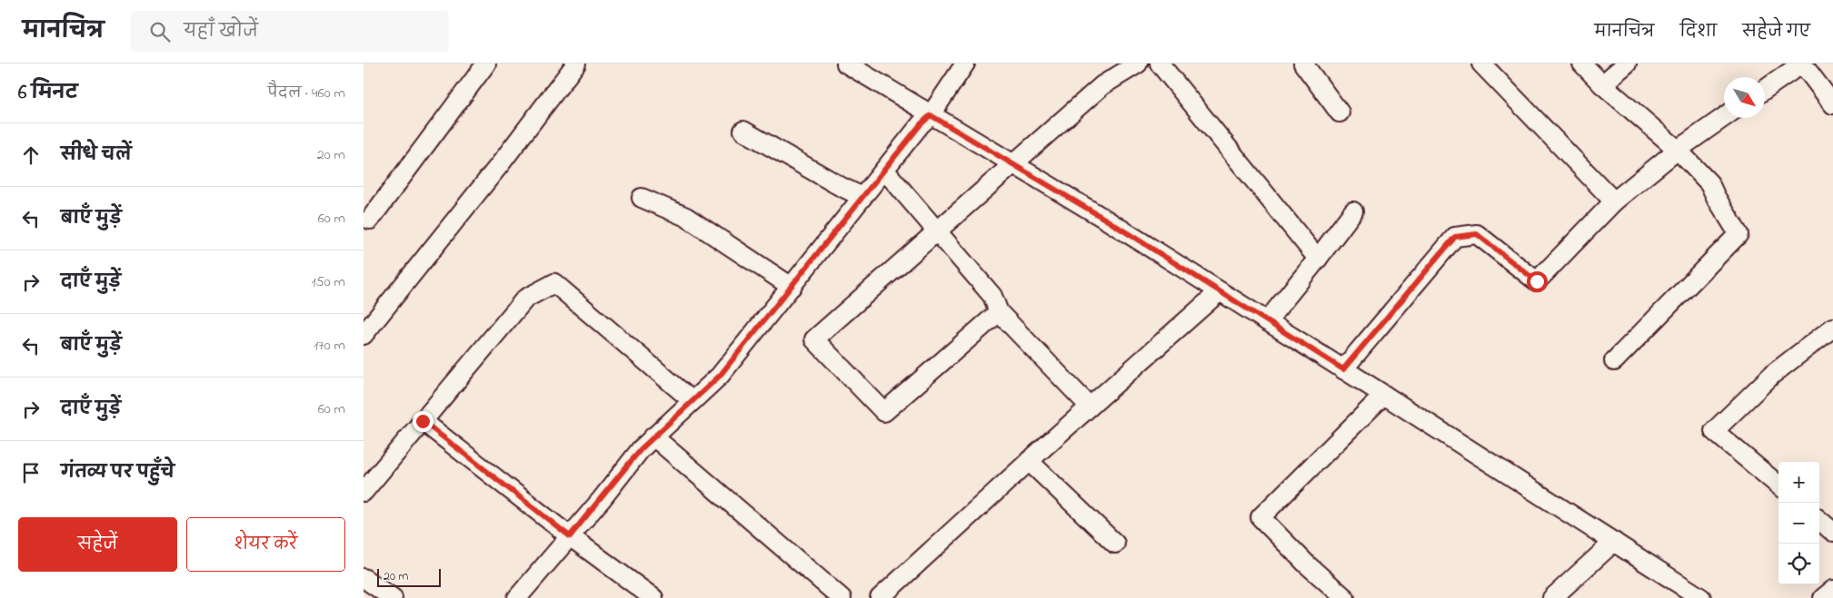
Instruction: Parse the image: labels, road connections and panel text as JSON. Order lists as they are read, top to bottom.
{
  "scale_bar": "20 m",
  "north": "bottom right",
  "page": {
    "header": "मानचित्र",
    "search": "यहाँ खोजें",
    "nav": ["मानचित्र", "दिशा", "सहेजे गए"],
    "heading": ["6 मिनट", "पैदल · 460 m"],
    "list": [
      ["सीधे चलें", "20 m"],
      ["बाएँ मुड़ें", "60 m"],
      ["दाएँ मुड़ें", "150 m"],
      ["बाएँ मुड़ें", "170 m"],
      ["दाएँ मुड़ें", "60 m"],
      "गंतव्य पर पहुँचे"
    ],
    "map_buttons": ["+", "−"],
    "buttons": ["सहेजें", "शेयर करें"],
    "scale": "20 m"
  }
}
